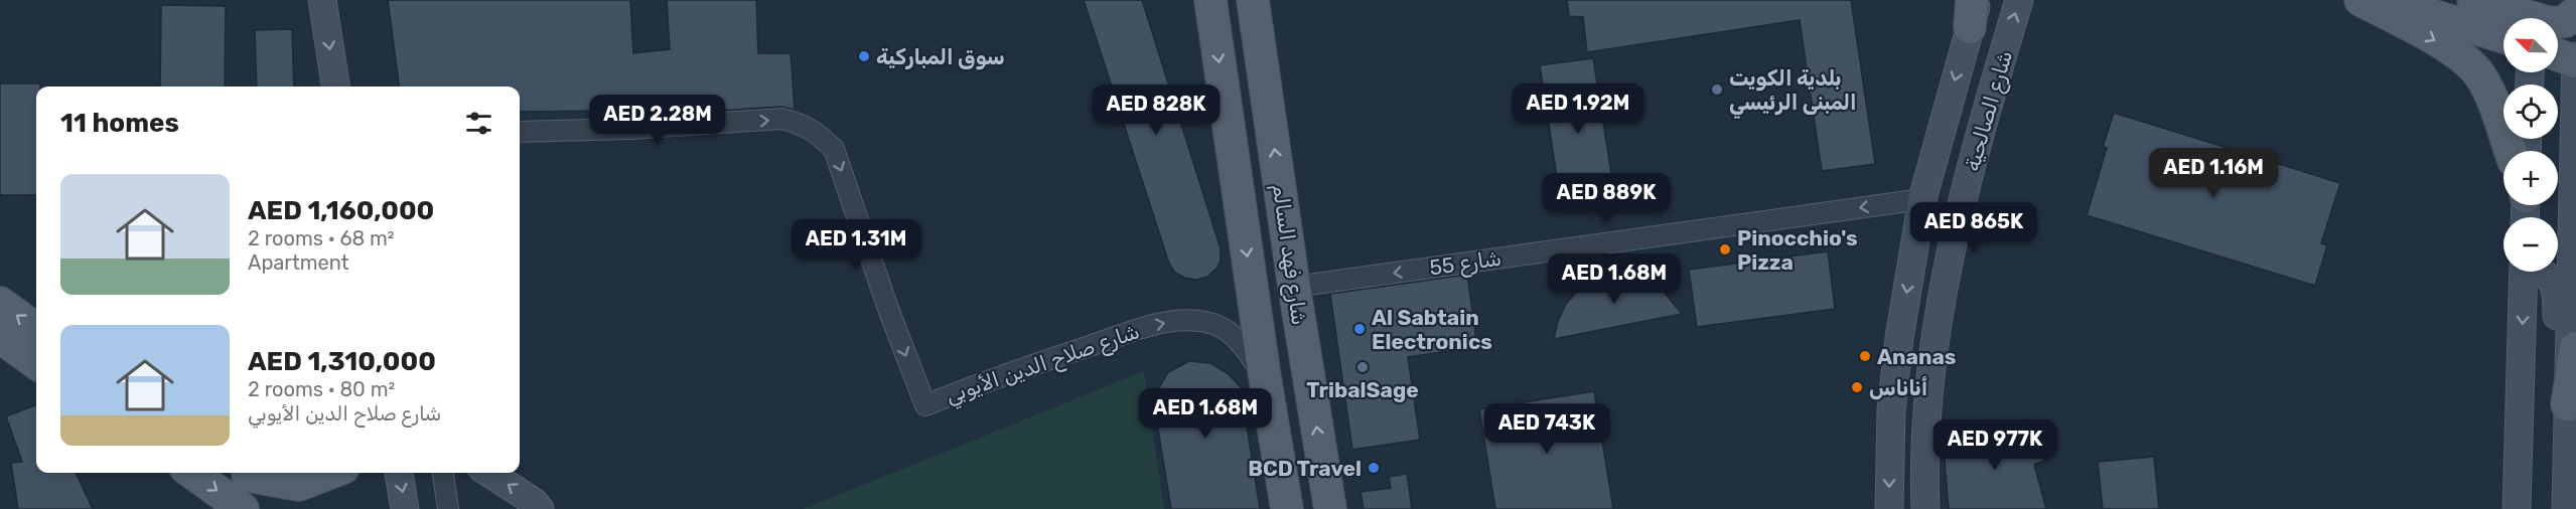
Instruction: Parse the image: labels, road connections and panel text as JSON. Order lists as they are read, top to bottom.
{
  "streets": {
    "main road": ["شارع فهد السالم"],
    "street": ["شارع الصالحية", "شارع 55", "شارع صلاح الدين الأيوبي"]
  },
  "crossings": [
    ["شارع الصالحية", "شارع 55"],
    ["شارع فهد السالم", "شارع 55"],
    ["شارع فهد السالم", "شارع صلاح الدين الأيوبي"]
  ],
  "one_way": ["شارع 55", "شارع صلاح الدين الأيوبي"],
  "places": [
    "سوق المباركية",
    "بلدية الكويت المبنى الرئيسي",
    "Pinocchio's Pizza",
    "Al Sabtain Electronics",
    "Ananas",
    "TribalSage",
    "أناناس",
    "BCD Travel"
  ],
  "north": "top left",
  "page": {
    "map_buttons": ["+", "−"],
    "price": [
      "AED 1.92M",
      "AED 828K",
      "AED 2.28M",
      "AED 1.16M",
      "AED 889K",
      "AED 865K",
      "AED 1.31M",
      "AED 1.68M",
      "AED 1.68M",
      "AED 743K",
      "AED 977K"
    ],
    "heading": "11 homes",
    "list": [
      {
        "name": "AED 1,160,000",
        "note": "2 rooms · 68 m² · Apartment"
      },
      {
        "name": "AED 1,310,000",
        "note": "2 rooms · 80 m² · شارع صلاح الدين الأيوبي"
      }
    ]
  }
}
